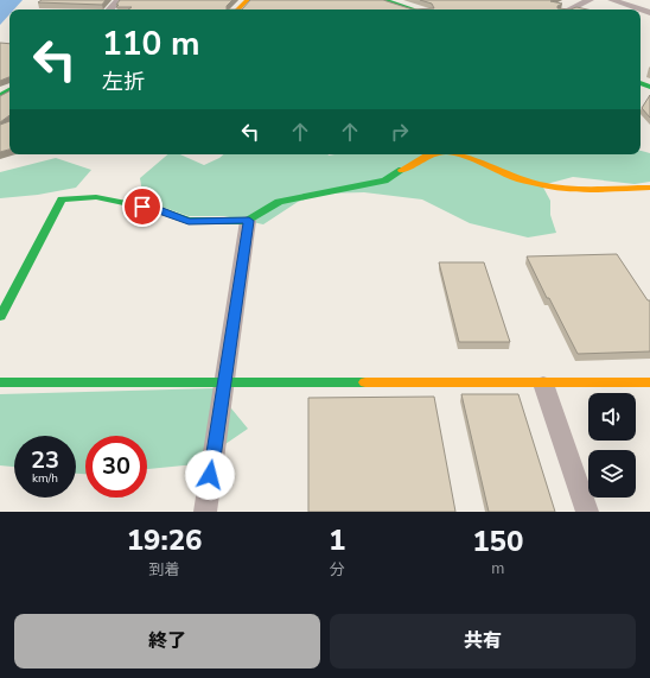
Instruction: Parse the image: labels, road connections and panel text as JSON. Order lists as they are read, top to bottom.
{
  "page": {
    "turn": ["110 m", "左折"],
    "speed": "23 km/h",
    "limit": "30",
    "eta": [
      "19:26",
      "到着",
      "1",
      "分",
      "150",
      "m"
    ],
    "buttons": ["終了", "共有"]
  }
}
